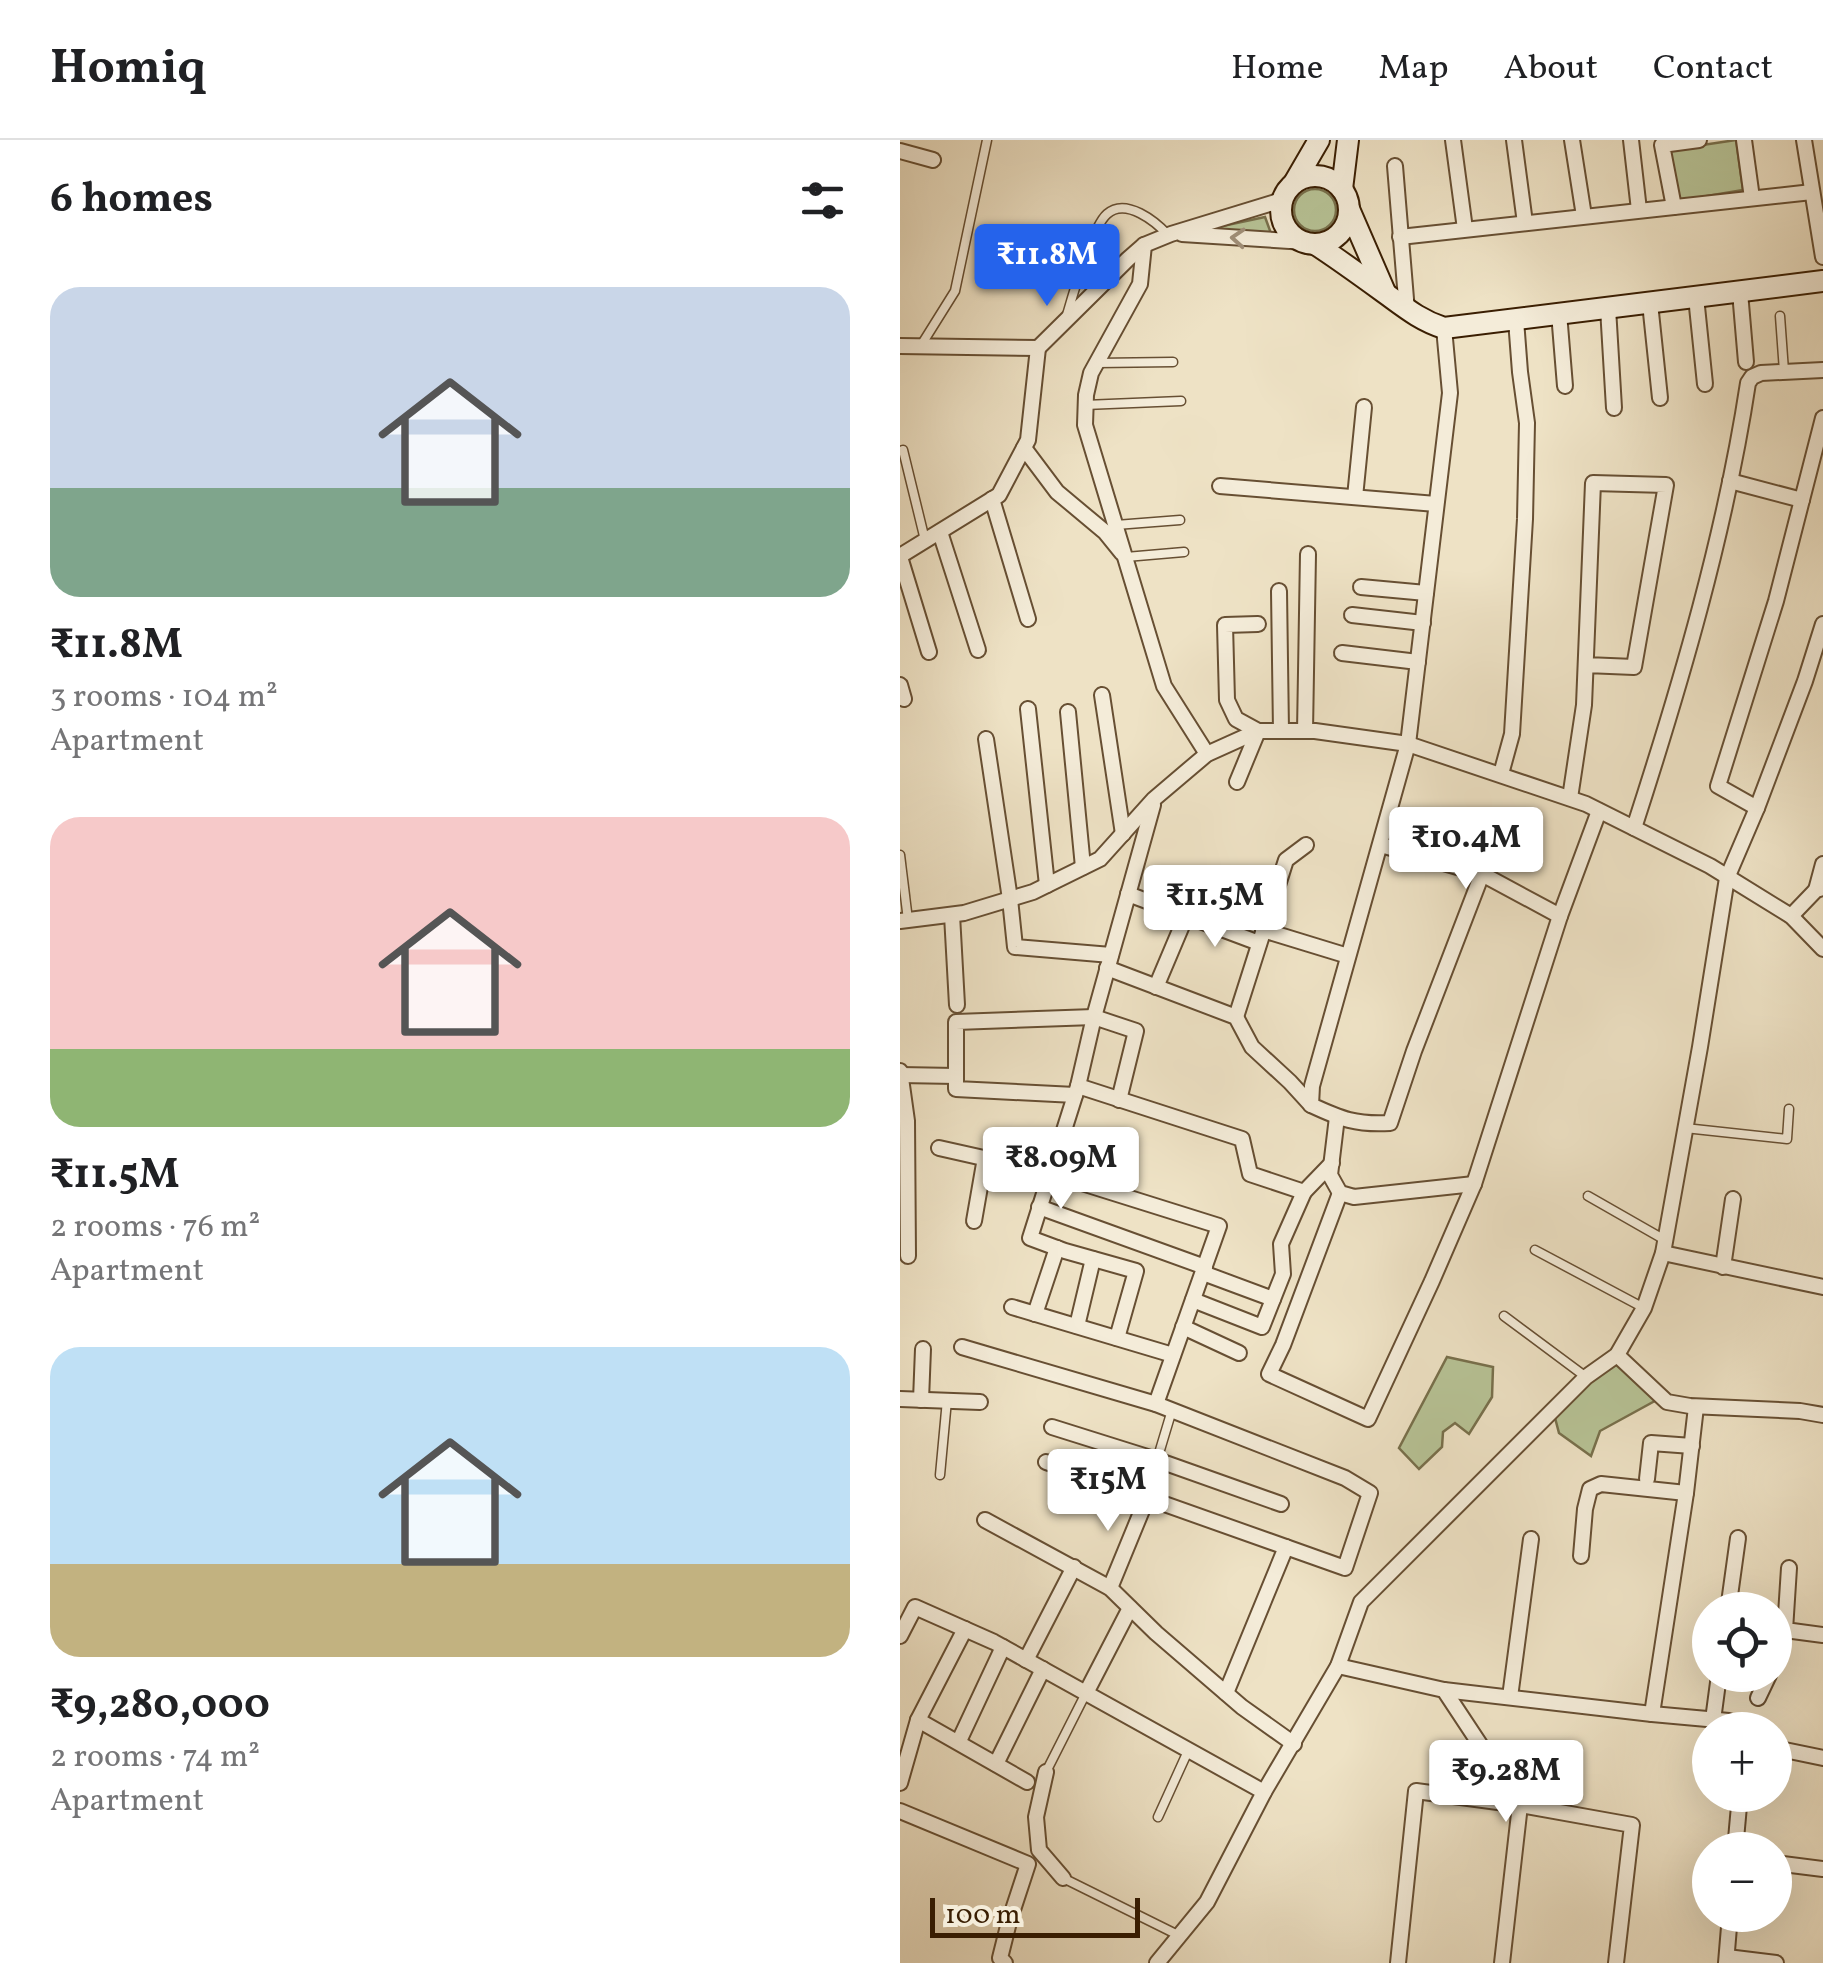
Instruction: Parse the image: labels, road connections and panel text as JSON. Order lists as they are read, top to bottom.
{
  "scale_bar": "100 m",
  "page": {
    "header": "Homiq",
    "nav": [
      "Home",
      "Map",
      "About",
      "Contact"
    ],
    "heading": "6 homes",
    "price": [
      "₹11.8M",
      "₹10.4M",
      "₹11.5M",
      "₹8.09M",
      "₹15M",
      "₹9.28M"
    ],
    "list": [
      {
        "name": "₹11.8M",
        "note": "3 rooms · 104 m² · Apartment"
      },
      {
        "name": "₹11.5M",
        "note": "2 rooms · 76 m² · Apartment"
      },
      {
        "name": "₹9,280,000",
        "note": "2 rooms · 74 m² · Apartment"
      }
    ],
    "map_buttons": ["+", "−"],
    "scale": "100 m"
  }
}
